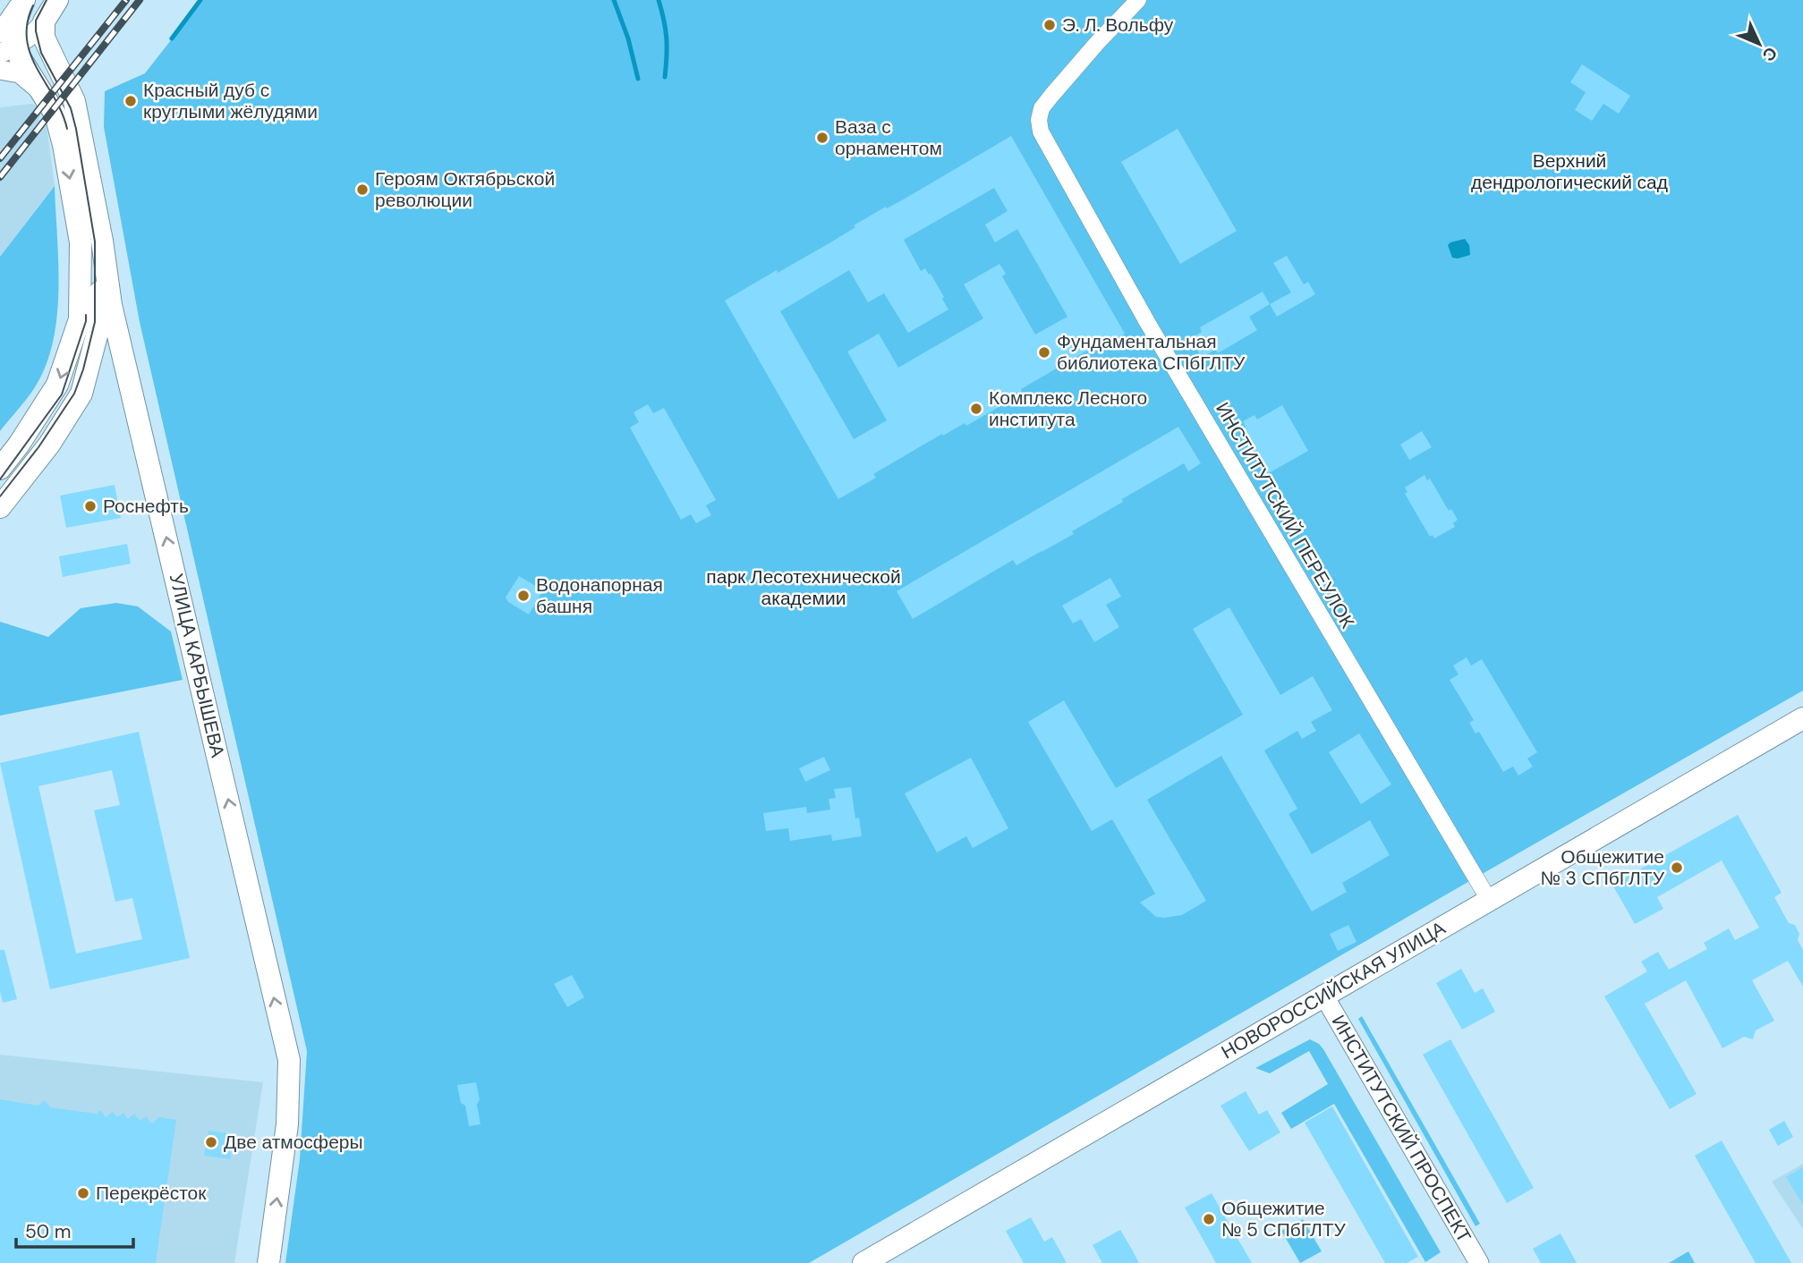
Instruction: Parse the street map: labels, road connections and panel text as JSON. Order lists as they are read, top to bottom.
{
  "streets": {
    "main road": ["УЛИЦА КАРБЫШЕВА", "НОВОРОССИЙСКАЯ УЛИЦА"],
    "street": ["ИНСТИТУТСКИЙ ПЕРЕУЛОК", "ИНСТИТУТСКИЙ ПРОСПЕКТ"]
  },
  "crossings": [
    ["ИНСТИТУТСКИЙ ПЕРЕУЛОК", "НОВОРОССИЙСКАЯ УЛИЦА"],
    ["НОВОРОССИЙСКАЯ УЛИЦА", "ИНСТИТУТСКИЙ ПРОСПЕКТ"]
  ],
  "one_way": ["УЛИЦА КАРБЫШЕВА"],
  "parks": ["Верхний дендрологический сад", "парк Лесотехнической академии"],
  "places": [
    "Э. Л. Вольфу",
    "Красный дуб с круглыми жёлудями",
    "Ваза с орнаментом",
    "Героям Октябрьской революции",
    "Фундаментальная библиотека СПбГЛТУ",
    "Комплекс Лесного института",
    "Роснефть",
    "Водонапорная башня",
    "Общежитие № 3 СПбГЛТУ",
    "Две атмосферы",
    "Перекрёсток",
    "Общежитие № 5 СПбГЛТУ"
  ],
  "scale_bar": "50 m",
  "north": "bottom right"
}
